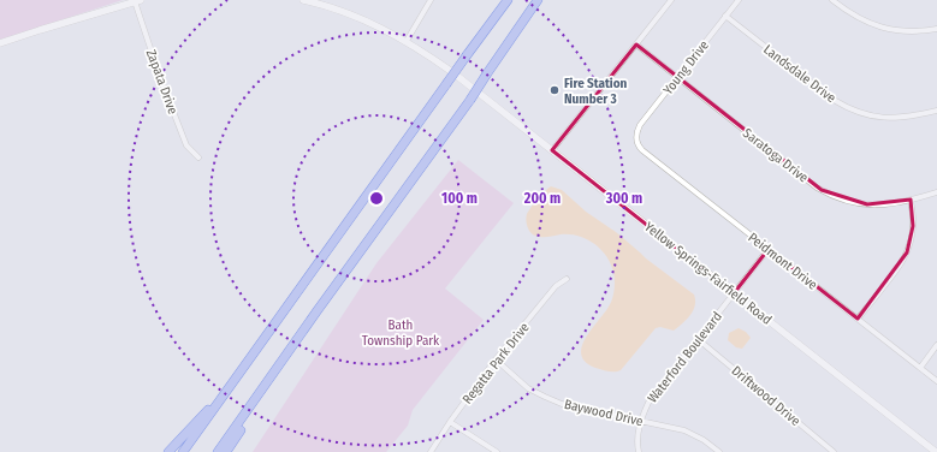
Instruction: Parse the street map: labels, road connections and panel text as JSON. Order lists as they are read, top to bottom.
{
  "streets": {
    "main road": ["Yellow Springs-Fairfield Road"],
    "street": [
      "Young Drive",
      "Landsdale Drive",
      "Zapata Drive",
      "Saratoga Drive",
      "Peidmont Drive",
      "Waterford Boulevard",
      "Regatta Park Drive",
      "Driftwood Drive",
      "Baywood Drive"
    ]
  },
  "crossings": [
    ["Young Drive", "Landsdale Drive"],
    ["Young Drive", "Saratoga Drive"],
    ["Young Drive", "Peidmont Drive"],
    ["Peidmont Drive", "Waterford Boulevard"],
    ["Yellow Springs-Fairfield Road", "Waterford Boulevard"],
    ["Waterford Boulevard", "Driftwood Drive"],
    ["Waterford Boulevard", "Baywood Drive"],
    ["Regatta Park Drive", "Baywood Drive"]
  ],
  "parks": ["Bath Township Park"],
  "places": ["Fire Station Number 3"],
  "rings": ["100 m", "200 m", "300 m"]
}
